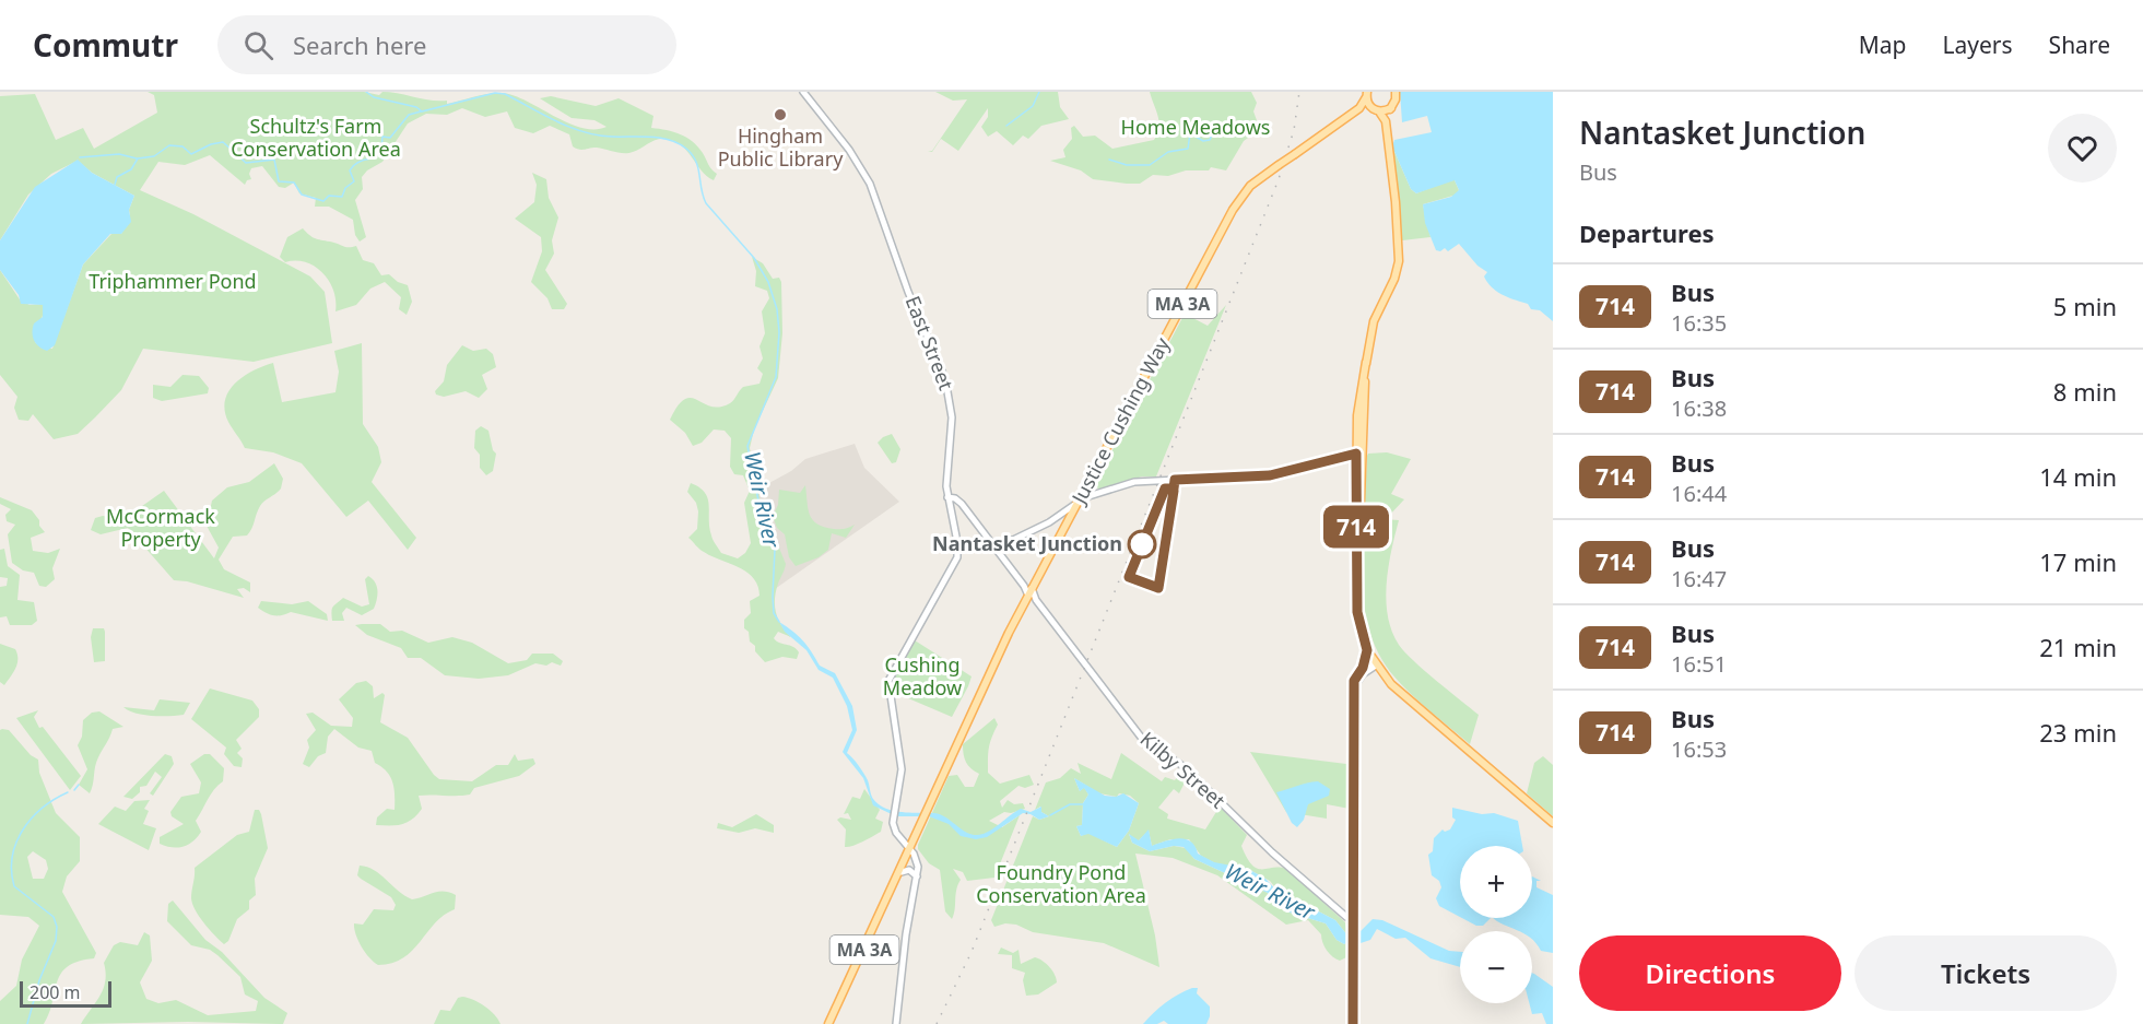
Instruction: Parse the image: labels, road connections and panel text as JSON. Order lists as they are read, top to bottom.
{
  "streets": {
    "main road": [
      "MA 3A",
      "East Street",
      "Justice Cushing Way",
      "Kilby Street"
    ]
  },
  "crossings": [
    ["Justice Cushing Way", "Kilby Street"]
  ],
  "water": ["Weir River"],
  "parks": [
    "Schultz's Farm Conservation Area",
    "Home Meadows",
    "Triphammer Pond",
    "McCormack Property",
    "Cushing Meadow",
    "Foundry Pond Conservation Area"
  ],
  "places": ["Hingham Public Library", "Nantasket Junction"],
  "lines": ["bus line 714"],
  "scale_bar": "200 m",
  "page": {
    "header": "Commutr",
    "search": "Search here",
    "nav": ["Map", "Layers", "Share"],
    "on_map": "714",
    "heading": [
      ["Nantasket Junction", "Bus"],
      "Departures"
    ],
    "list": [
      {
        "mark": "714",
        "name": "Bus",
        "note": "16:35",
        "value": "5 min"
      },
      {
        "mark": "714",
        "name": "Bus",
        "note": "16:38",
        "value": "8 min"
      },
      {
        "mark": "714",
        "name": "Bus",
        "note": "16:44",
        "value": "14 min"
      },
      {
        "mark": "714",
        "name": "Bus",
        "note": "16:47",
        "value": "17 min"
      },
      {
        "mark": "714",
        "name": "Bus",
        "note": "16:51",
        "value": "21 min"
      },
      {
        "mark": "714",
        "name": "Bus",
        "note": "16:53",
        "value": "23 min"
      }
    ],
    "map_buttons": ["+", "−"],
    "buttons": ["Directions", "Tickets"],
    "scale": "200 m"
  }
}
